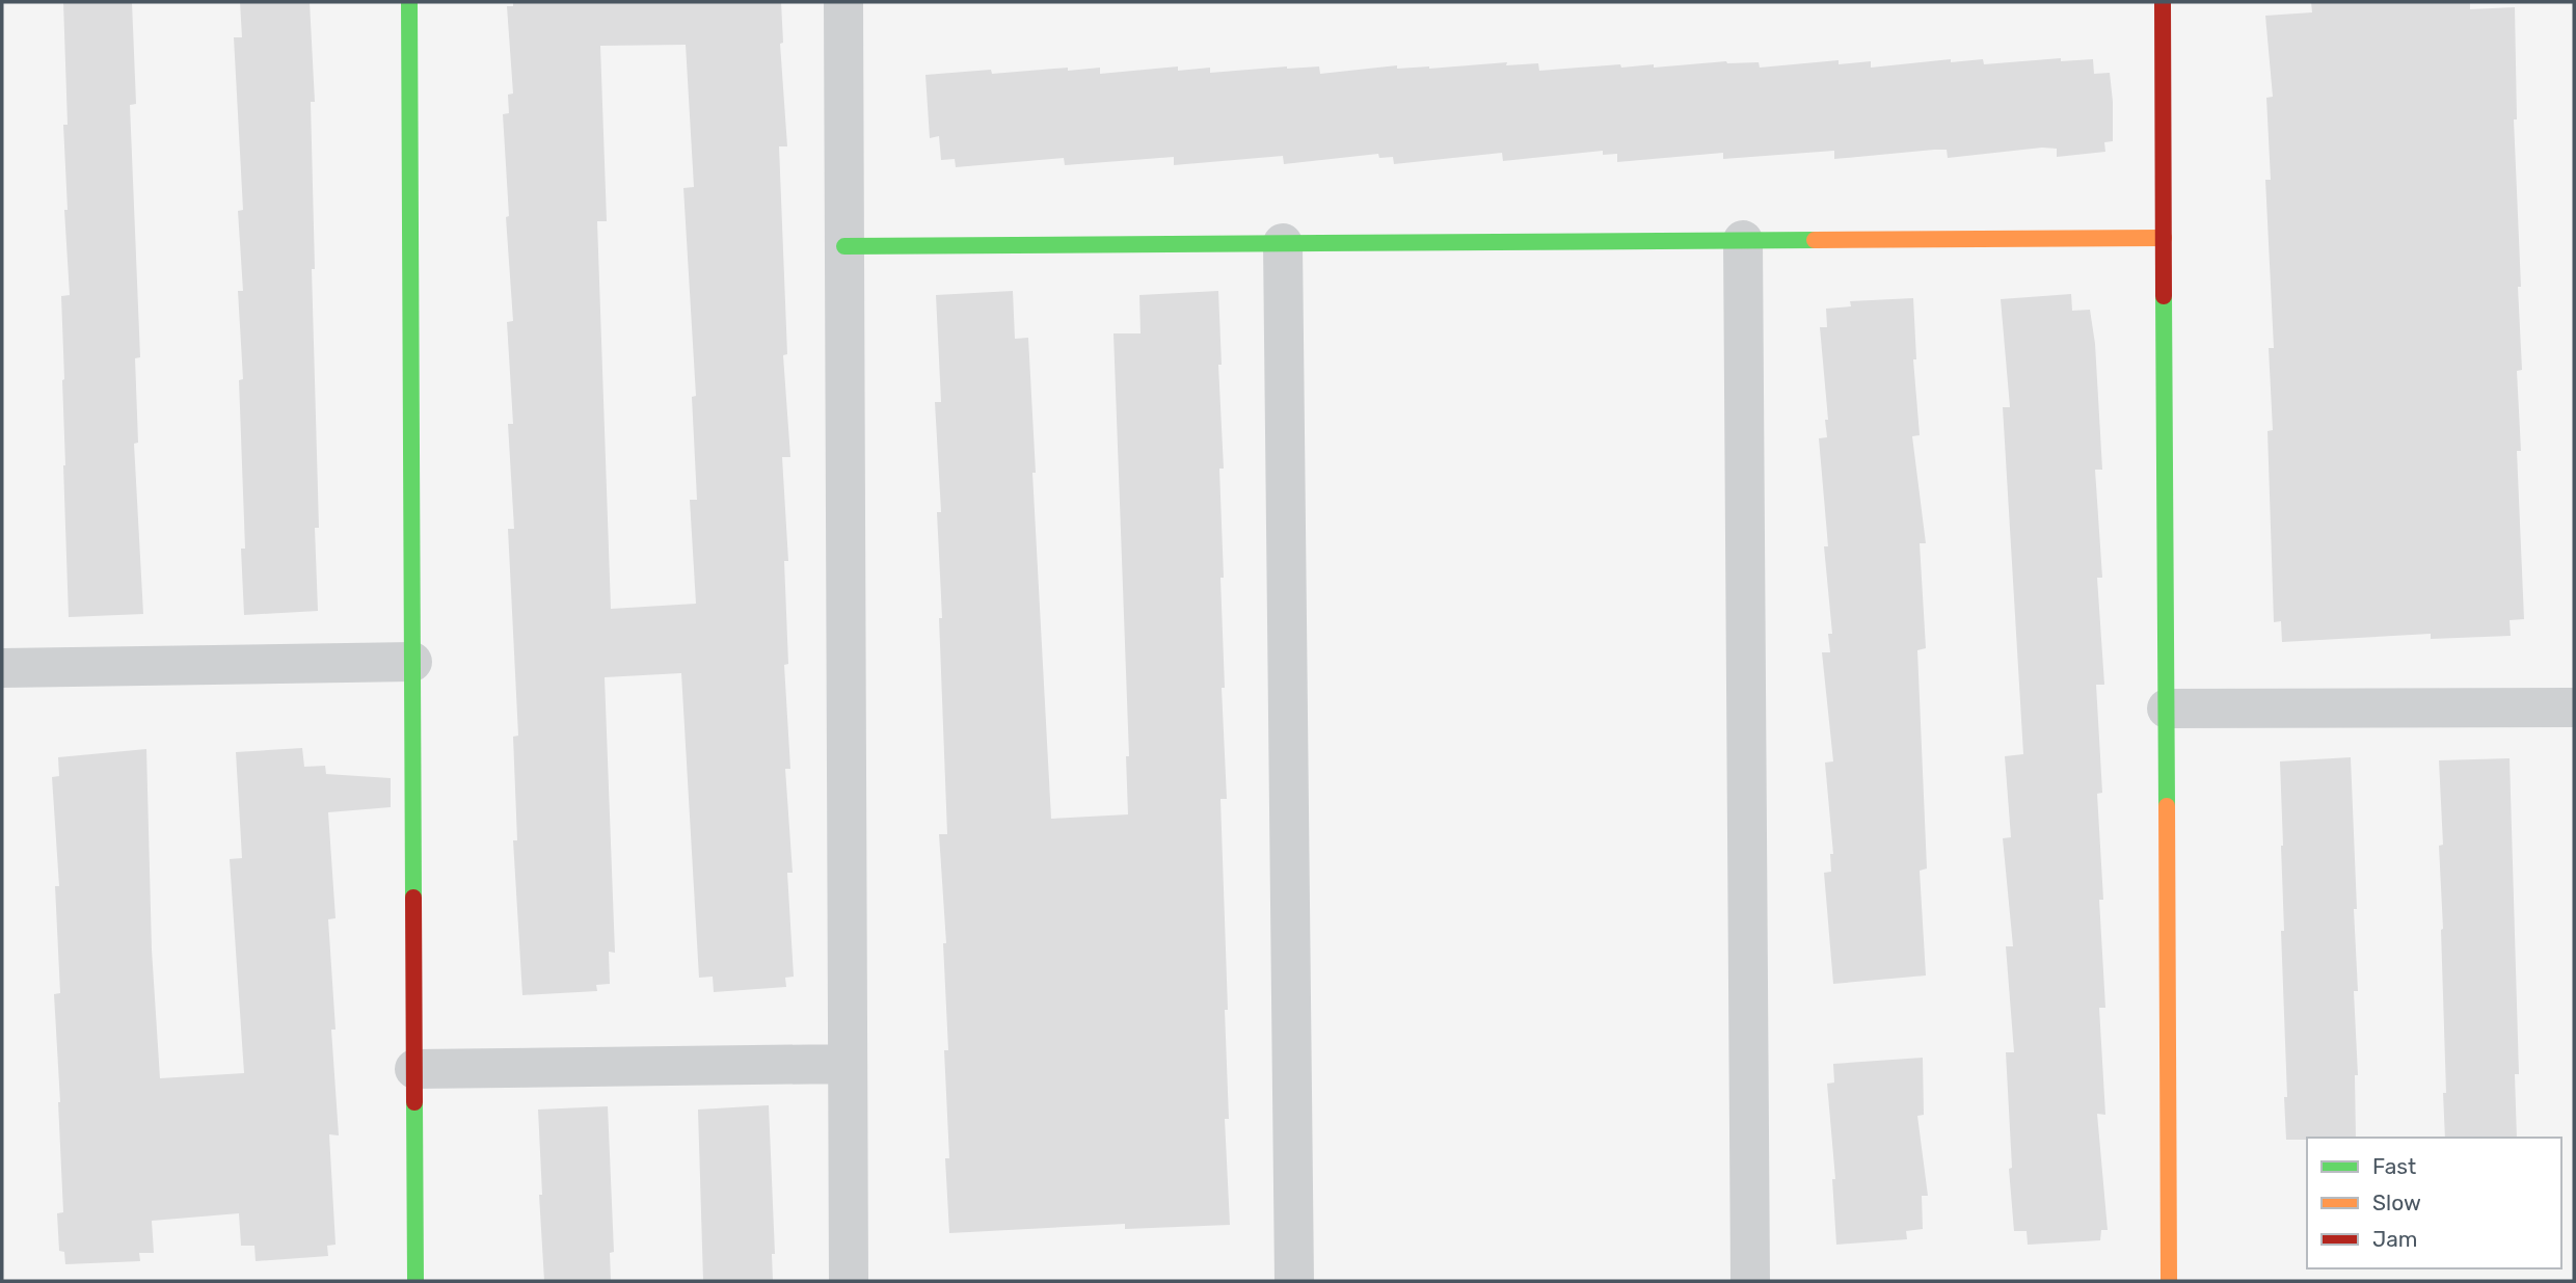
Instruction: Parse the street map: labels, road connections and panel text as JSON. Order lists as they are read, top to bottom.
{
  "legend": ["Fast", "Slow", "Jam"]
}
